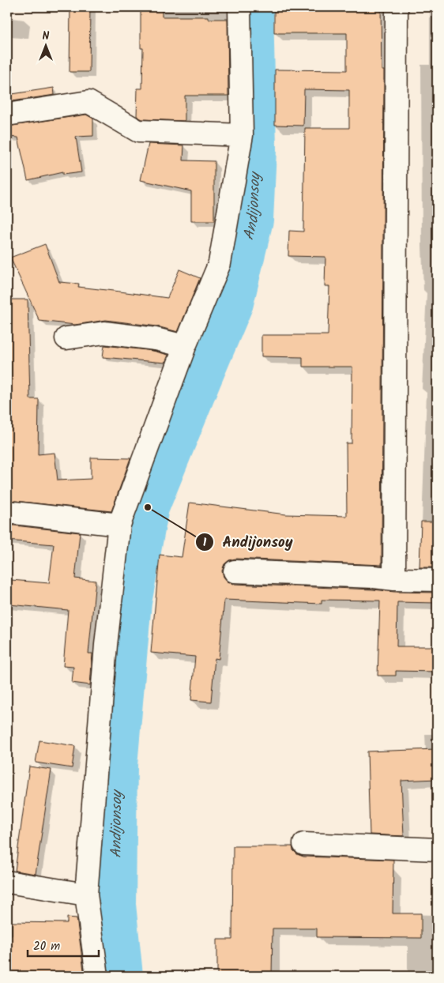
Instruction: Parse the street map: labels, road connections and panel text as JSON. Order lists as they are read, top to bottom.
{
  "water": ["Andijonsoy"],
  "places": ["Andijonsoy"],
  "scale_bar": "20 m",
  "north": "top"
}
